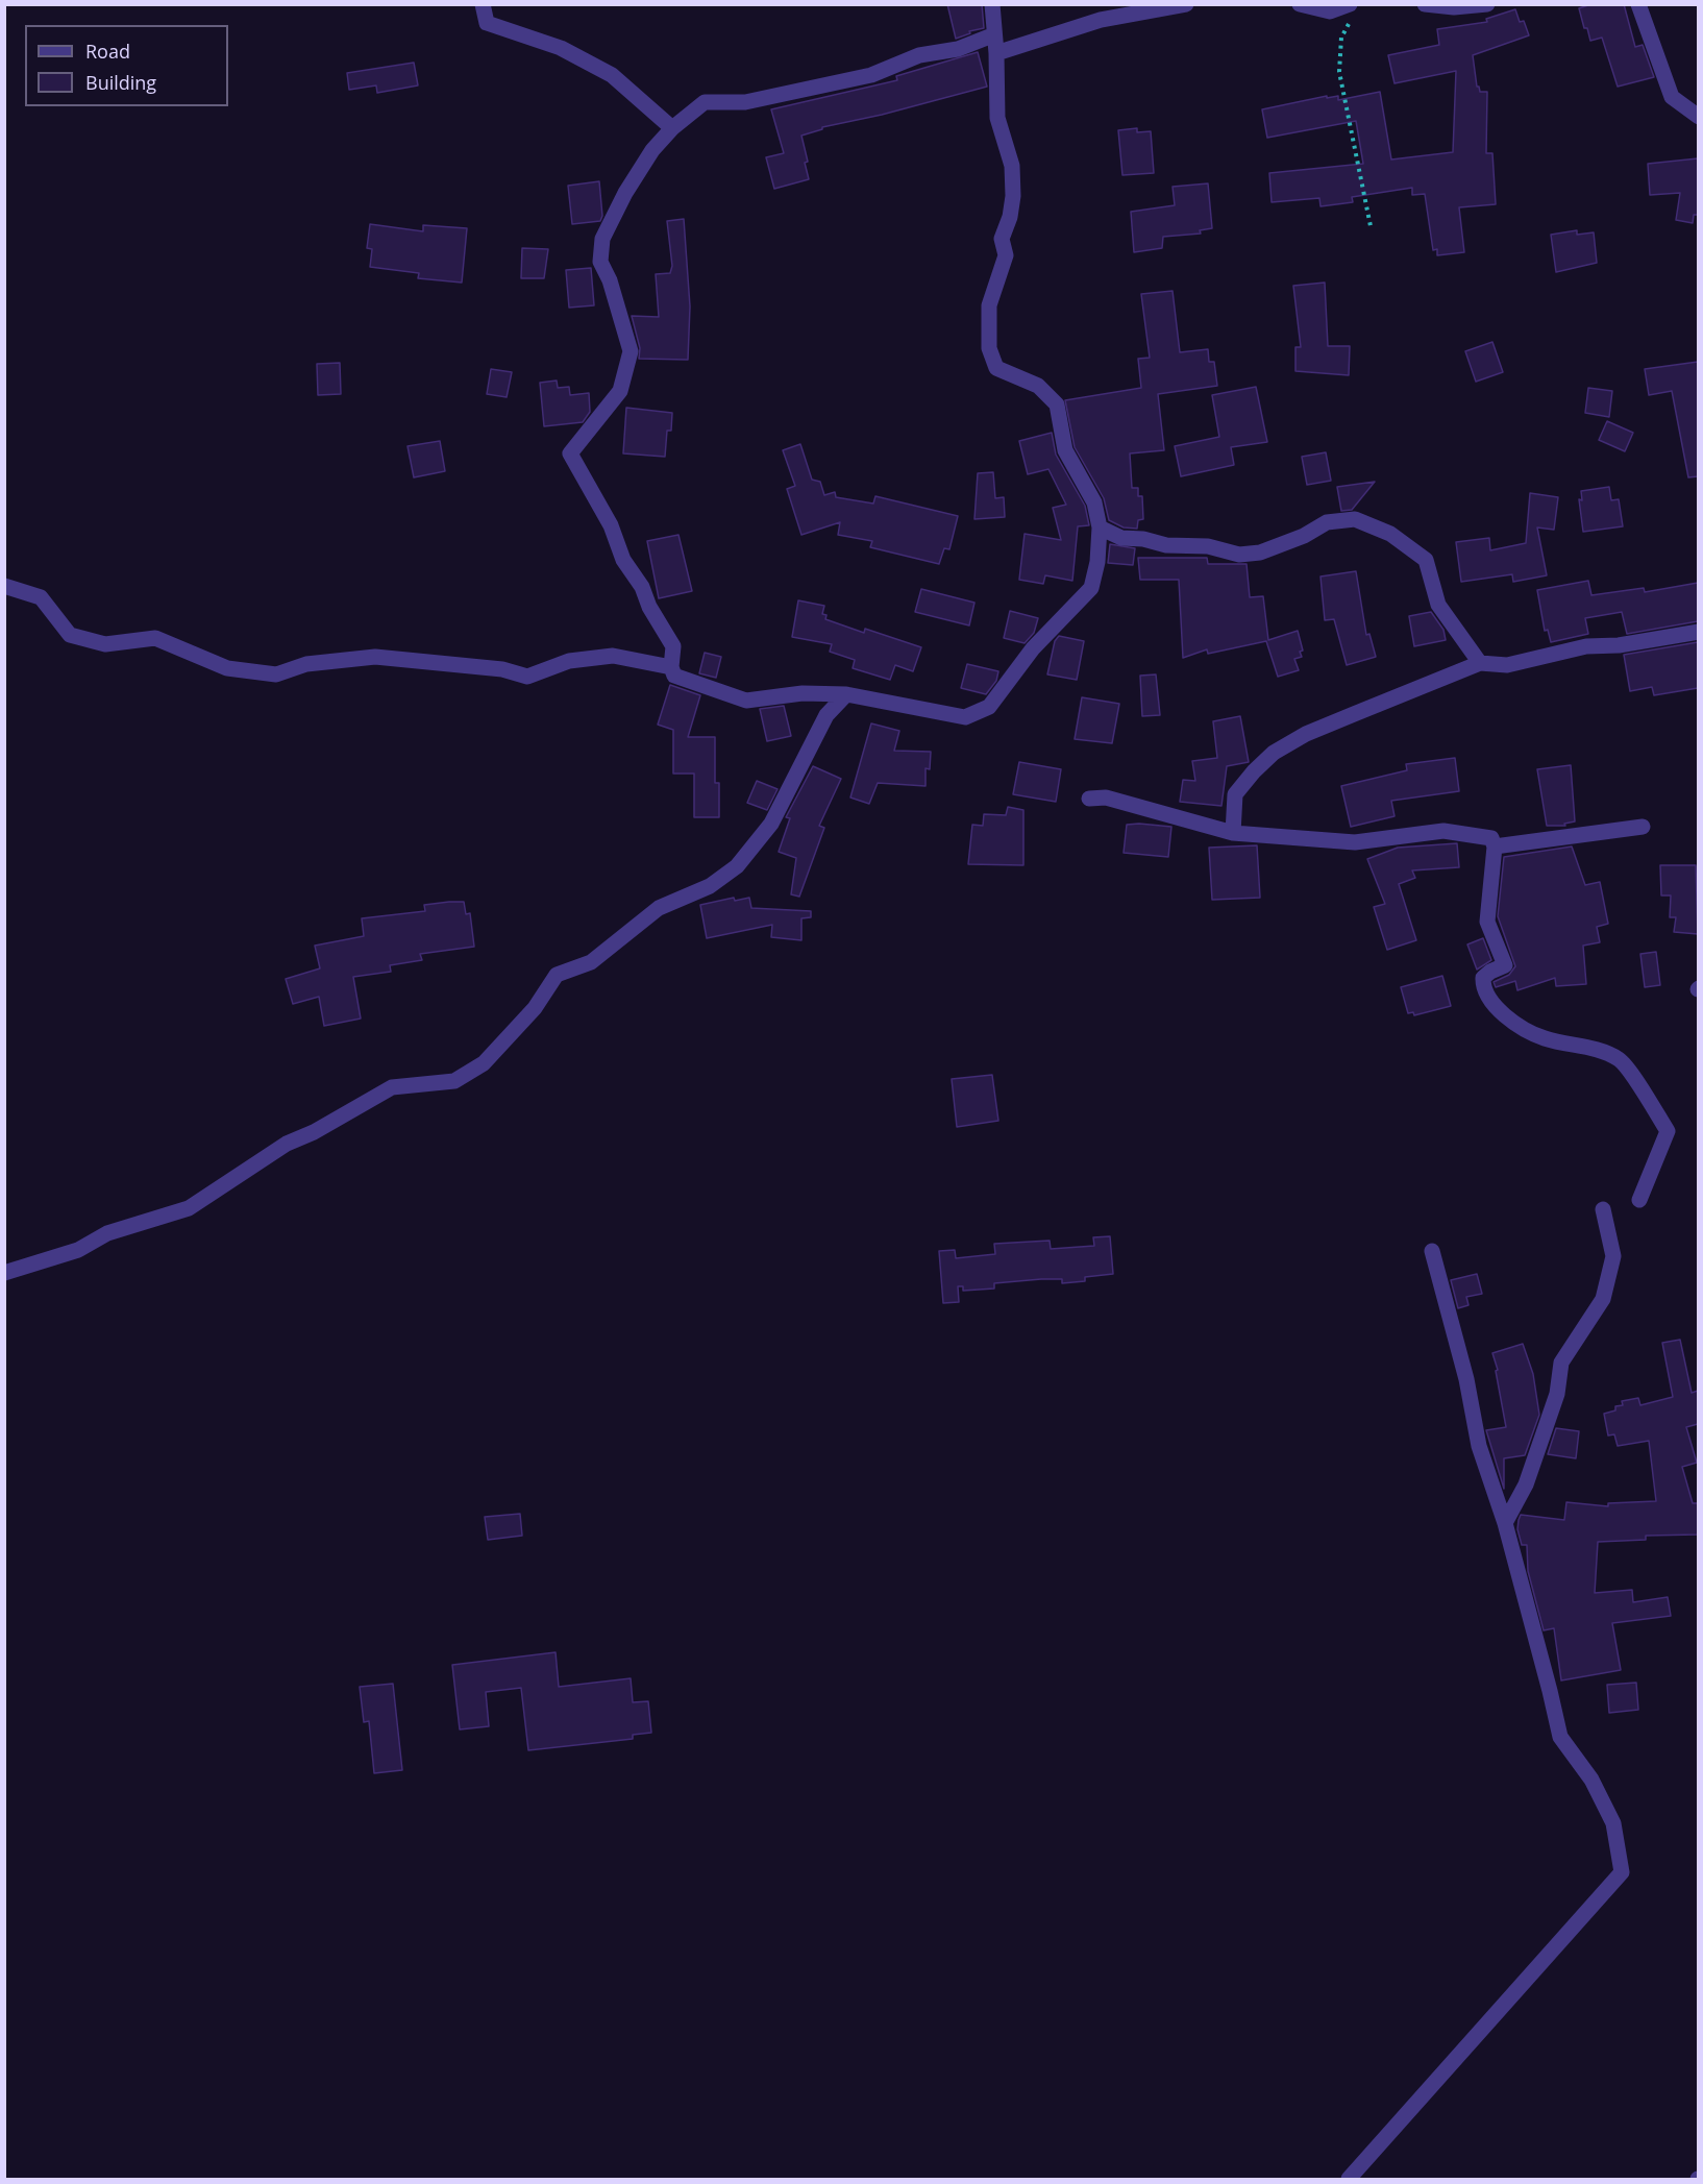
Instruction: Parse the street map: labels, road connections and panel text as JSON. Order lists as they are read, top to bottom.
{
  "legend": ["Road", "Building"]
}
